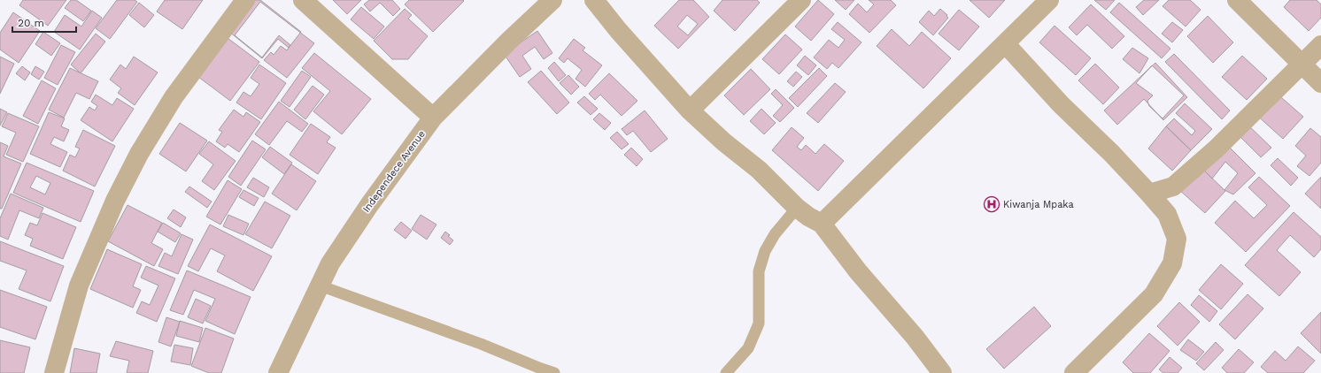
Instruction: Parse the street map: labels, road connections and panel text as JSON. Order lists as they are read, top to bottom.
{
  "streets": {
    "street": ["Independece Avenue"]
  },
  "places": {
    "hospital": ["Kiwanja Mpaka"]
  },
  "scale_bar": "20 m"
}
